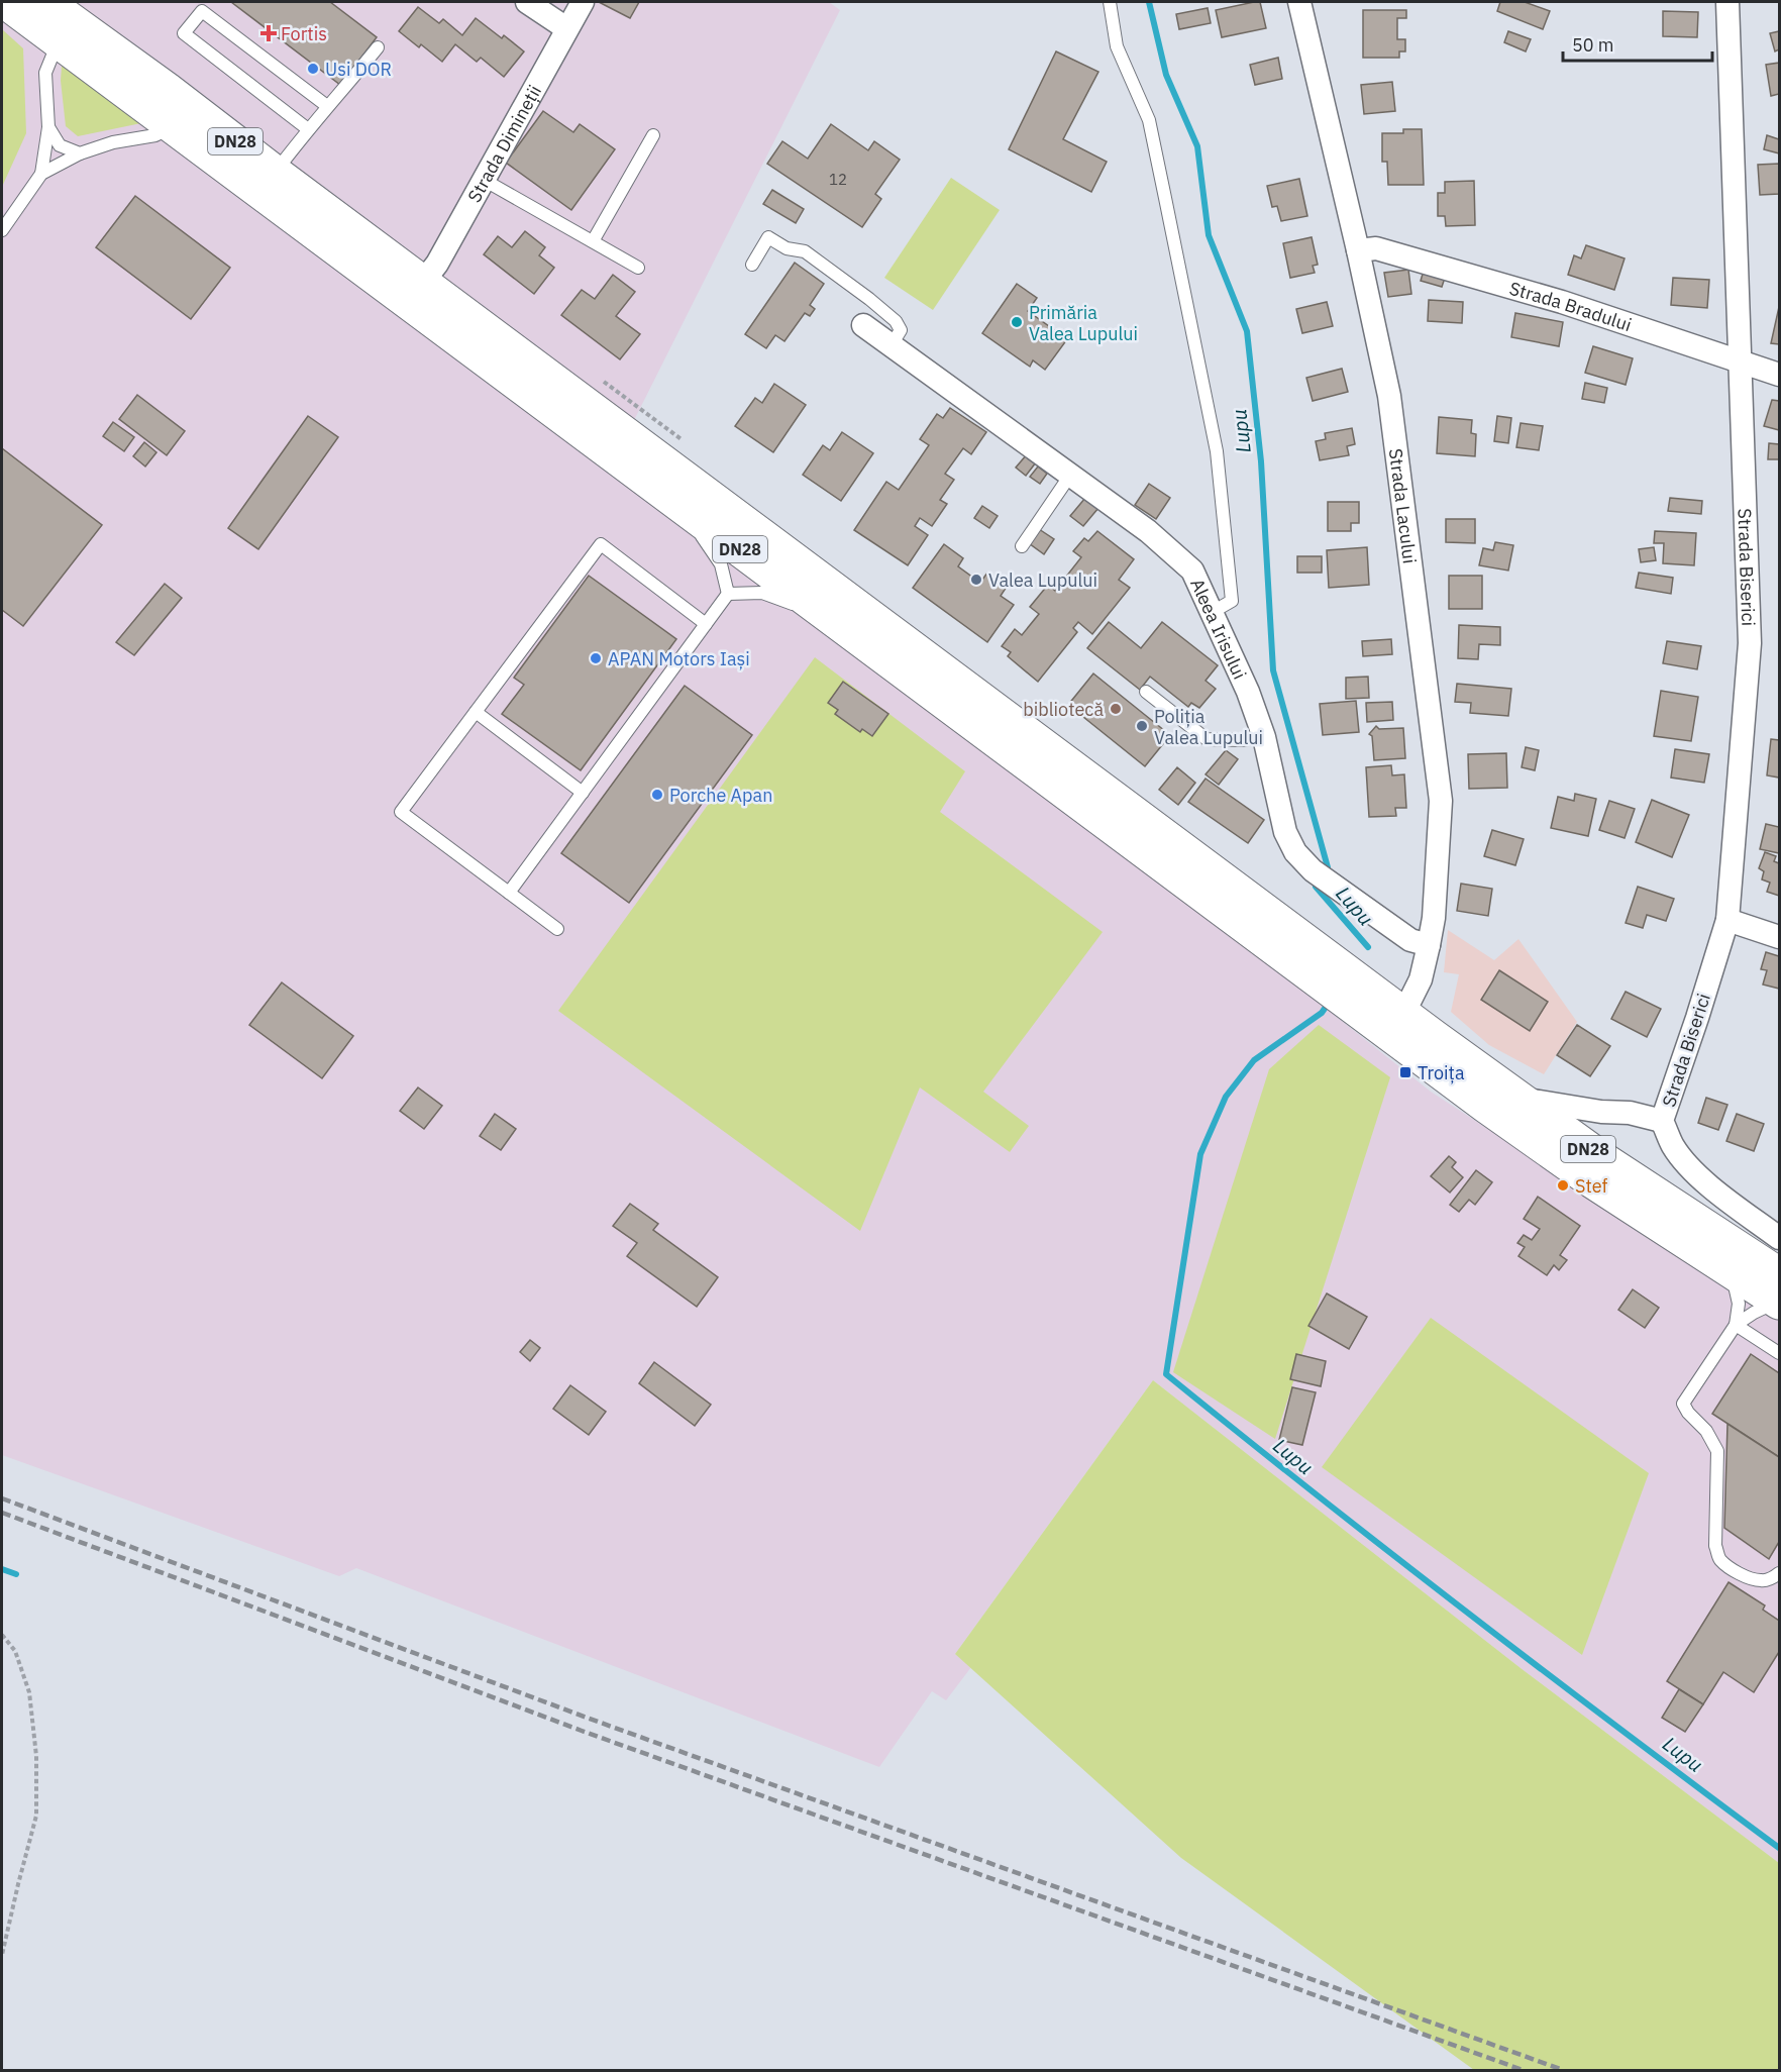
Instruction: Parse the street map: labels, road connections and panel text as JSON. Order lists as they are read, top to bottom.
{
  "streets": {
    "highway": ["DN28"],
    "street": [
      "Strada Dimineții",
      "Strada Bradului",
      "Strada Lacului",
      "Strada Biserici",
      "Aleea Irisului"
    ]
  },
  "crossings": [
    ["DN28", "Strada Dimineții"],
    ["DN28", "Strada Lacului"],
    ["DN28", "Strada Biserici"],
    ["Strada Bradului", "Strada Lacului"],
    ["Strada Bradului", "Strada Biserici"],
    ["Strada Lacului", "Aleea Irisului"]
  ],
  "water": ["Lupu"],
  "places": {
    "health": ["Fortis"],
    "other": [
      "Usi DOR",
      "Primăria Valea Lupului",
      "Valea Lupului",
      "APAN Motors Iași",
      "bibliotecă",
      "Poliția Valea Lupului",
      "Porche Apan",
      "Stef"
    ],
    "transit": ["Troița"]
  },
  "house_numbers": ["12"],
  "scale_bar": "50 m"
}
